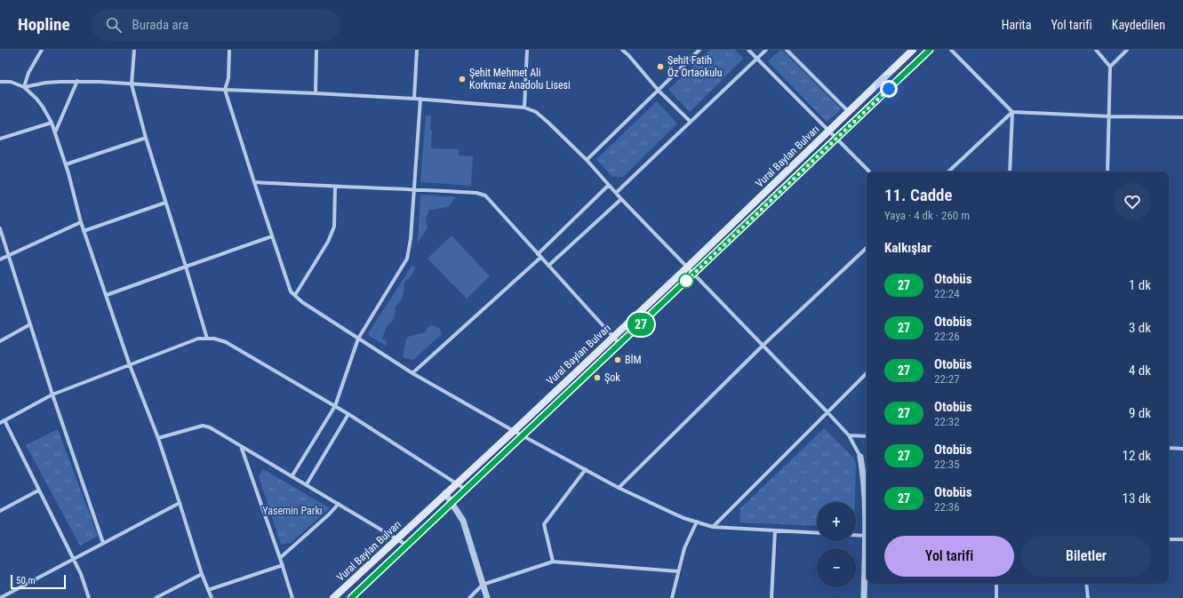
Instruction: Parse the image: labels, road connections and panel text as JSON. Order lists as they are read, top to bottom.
{
  "streets": {
    "main road": ["Vural Baylan Bulvarı"]
  },
  "parks": ["Yasemin Parkı"],
  "places": [
    "Şehit Fatih Öz Ortaokulu",
    "Şehit Mehmet Ali Korkmaz Anadolu Lisesi",
    "BİM",
    "Şok"
  ],
  "lines": ["bus line 27"],
  "scale_bar": "50 m",
  "page": {
    "header": "Hopline",
    "search": "Burada ara",
    "nav": ["Harita", "Yol tarifi", "Kaydedilen"],
    "on_map": "27",
    "heading": [
      ["11. Cadde", "Yaya · 4 dk · 260 m"],
      "Kalkışlar"
    ],
    "list": [
      {
        "mark": "27",
        "name": "Otobüs",
        "note": "22:24",
        "value": "1 dk"
      },
      {
        "mark": "27",
        "name": "Otobüs",
        "note": "22:26",
        "value": "3 dk"
      },
      {
        "mark": "27",
        "name": "Otobüs",
        "note": "22:27",
        "value": "4 dk"
      },
      {
        "mark": "27",
        "name": "Otobüs",
        "note": "22:32",
        "value": "9 dk"
      },
      {
        "mark": "27",
        "name": "Otobüs",
        "note": "22:35",
        "value": "12 dk"
      },
      {
        "mark": "27",
        "name": "Otobüs",
        "note": "22:36",
        "value": "13 dk"
      }
    ],
    "map_buttons": ["+", "−"],
    "buttons": ["Yol tarifi", "Biletler"],
    "scale": "50 m"
  }
}
